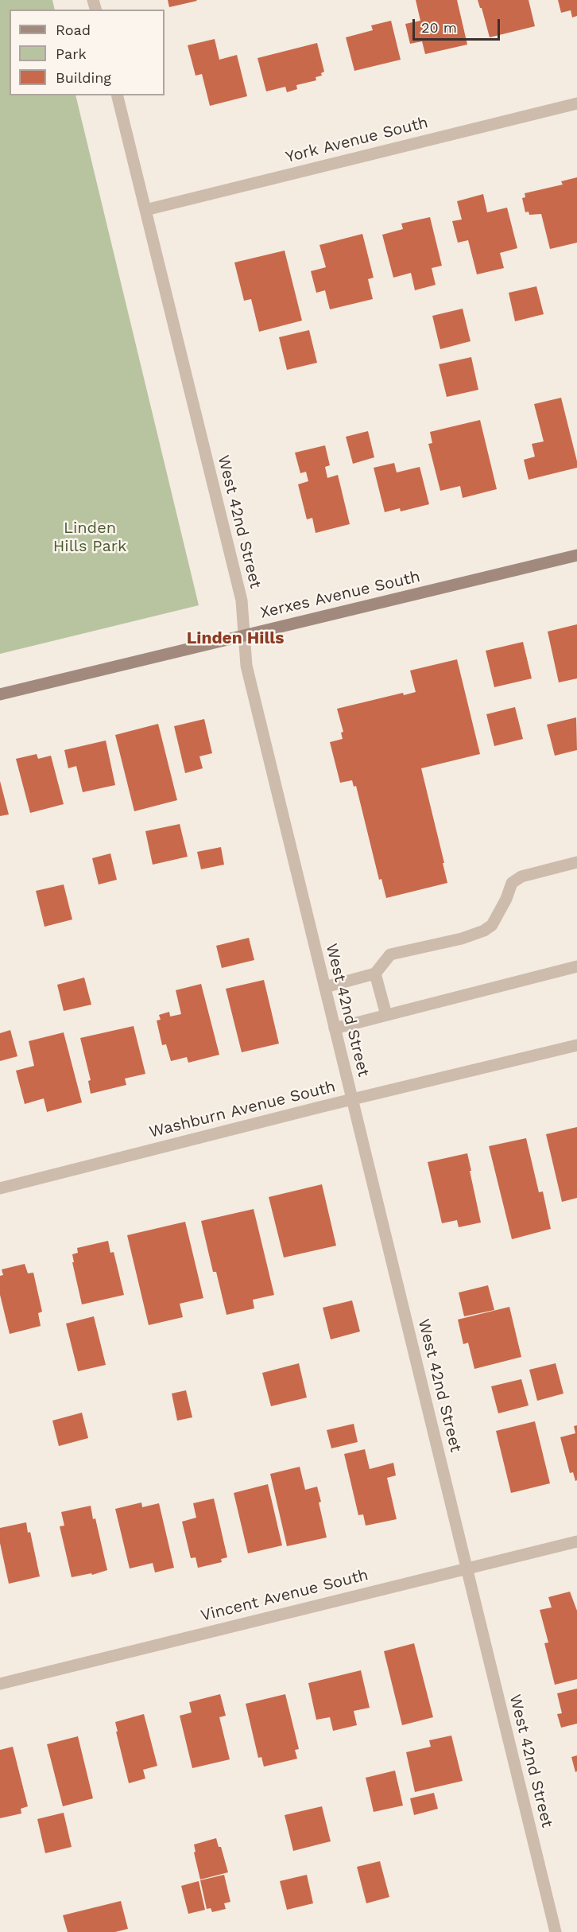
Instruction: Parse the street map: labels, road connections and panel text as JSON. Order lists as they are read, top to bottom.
{
  "streets": {
    "street": [
      "York Avenue South",
      "West 42nd Street",
      "Xerxes Avenue South",
      "Washburn Avenue South",
      "Vincent Avenue South"
    ]
  },
  "crossings": [
    ["York Avenue South", "West 42nd Street"],
    ["West 42nd Street", "Xerxes Avenue South"],
    ["West 42nd Street", "Washburn Avenue South"],
    ["West 42nd Street", "Vincent Avenue South"]
  ],
  "districts": ["Linden Hills"],
  "parks": ["Linden Hills Park"],
  "legend": ["Road", "Park", "Building"],
  "scale_bar": "20 m"
}
